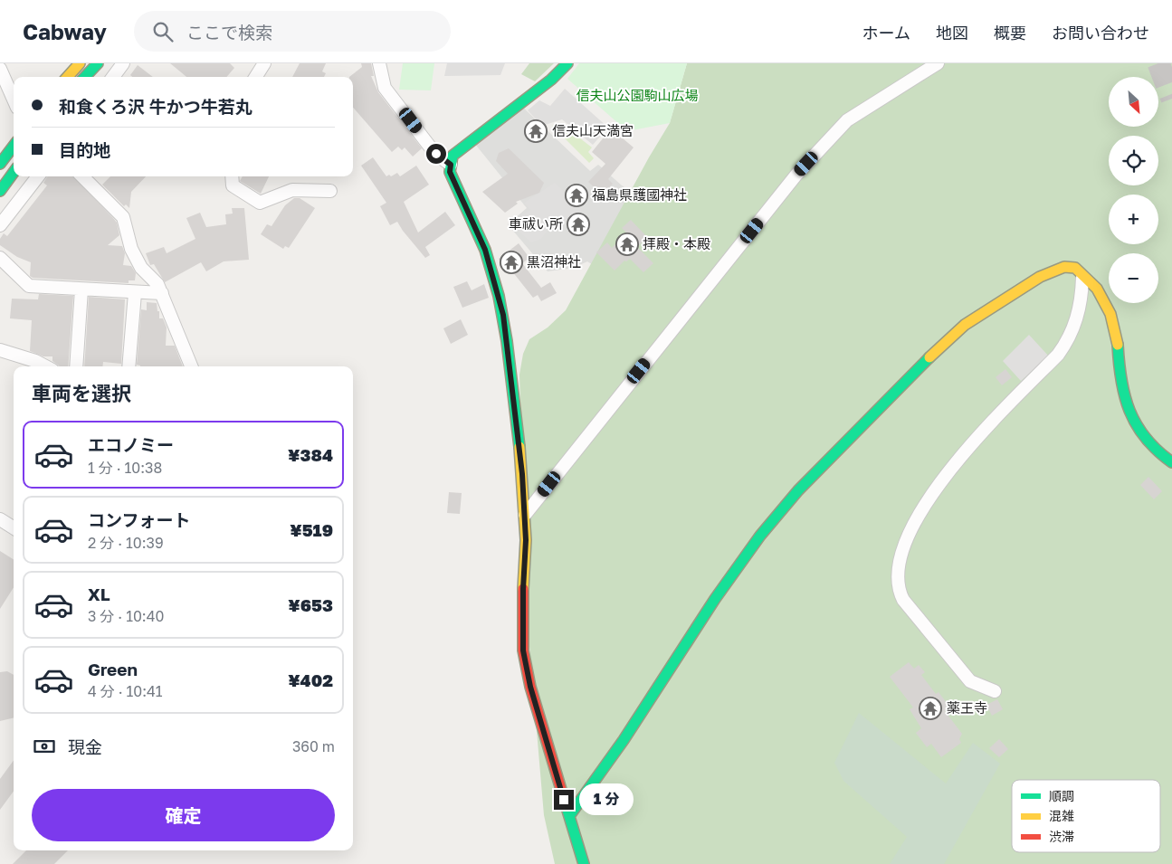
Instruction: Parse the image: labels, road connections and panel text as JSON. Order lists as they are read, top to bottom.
{
  "parks": ["信夫山公園駒山広場"],
  "places": {
    "temple": [
      "信夫山天満宮",
      "福島県護國神社",
      "車祓い所",
      "拝殿・本殿",
      "黒沼神社",
      "薬王寺"
    ]
  },
  "legend": ["順調", "混雑", "渋滞"],
  "north": "bottom right",
  "page": {
    "header": "Cabway",
    "search": "ここで検索",
    "nav": [
      "ホーム",
      "地図",
      "概要",
      "お問い合わせ"
    ],
    "map_buttons": ["+", "−"],
    "banner": ["和食くろ沢 牛かつ牛若丸", "目的地"],
    "heading": "車両を選択",
    "list": [
      {
        "name": "エコノミー",
        "note": "1 分 · 10:38",
        "value": "¥384"
      },
      {
        "name": "コンフォート",
        "note": "2 分 · 10:39",
        "value": "¥519"
      },
      {
        "name": "XL",
        "note": "3 分 · 10:40",
        "value": "¥653"
      },
      {
        "name": "Green",
        "note": "4 分 · 10:41",
        "value": "¥402"
      }
    ],
    "pay": ["現金", "360 m"],
    "buttons": "確定",
    "bubble": "1 分"
  }
}
